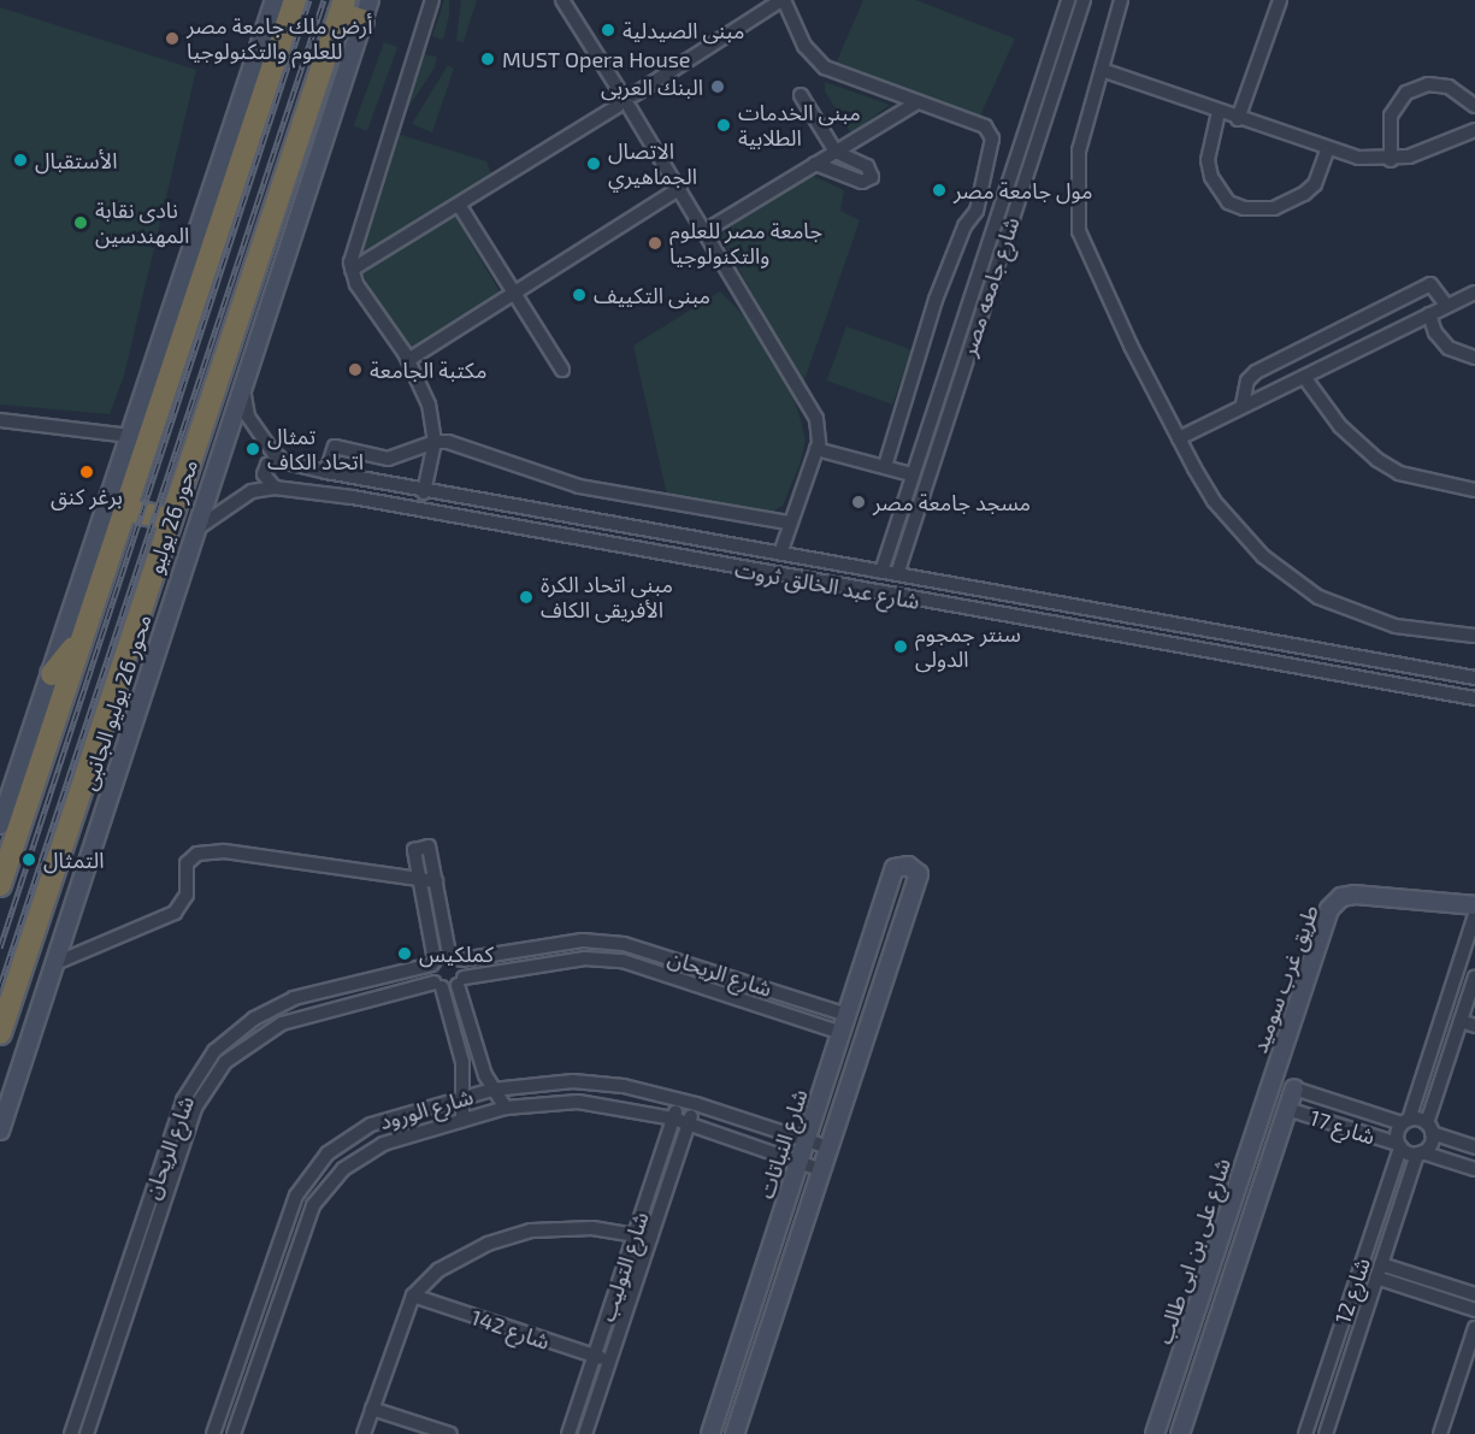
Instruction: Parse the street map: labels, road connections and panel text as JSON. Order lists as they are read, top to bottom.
{
  "streets": {
    "highway": ["محور 26 يوليو"],
    "street": [
      "شارع جامعه مصر",
      "شارع عبد الخالق ثروت",
      "محور 26 يوليو الجانبى",
      "شارع الريحان",
      "طريق غرب سوميد",
      "شارع الورود",
      "شارع 17",
      "شارع النباتات",
      "شارع على بن ابى طالب",
      "شارع التوليب",
      "شارع 12",
      "شارع 142"
    ]
  },
  "crossings": [
    ["شارع جامعه مصر", "شارع عبد الخالق ثروت"],
    ["شارع عبد الخالق ثروت", "محور 26 يوليو الجانبى"],
    ["شارع الريحان", "شارع النباتات"],
    ["طريق غرب سوميد", "شارع على بن ابى طالب"],
    ["شارع الورود", "شارع النباتات"],
    ["شارع الورود", "شارع التوليب"],
    ["شارع 17", "شارع على بن ابى طالب"],
    ["شارع 17", "شارع 12"],
    ["شارع التوليب", "شارع 142"]
  ],
  "places": [
    "مبنى الصيدلية",
    "أرض ملك جامعة مصر للعلوم والتكنولوجيا",
    "MUST Opera House",
    "البنك العربى",
    "مبنى الخدمات الطلابية",
    "الأستقبال",
    "الاتصال الجماهيري",
    "مول جامعة مصر",
    "نادى نقابة المهندسين",
    "جامعة مصر للعلوم والتكنولوجيا",
    "مبنى التكييف",
    "مكتبة الجامعة",
    "تمثال اتحاد الكاف",
    "برغر كنق",
    "مسجد جامعة مصر",
    "مبنى اتحاد الكرة الأفريقى الكاف",
    "سنتر جمجوم الدولى",
    "التمثال",
    "كملكيس"
  ]
}
